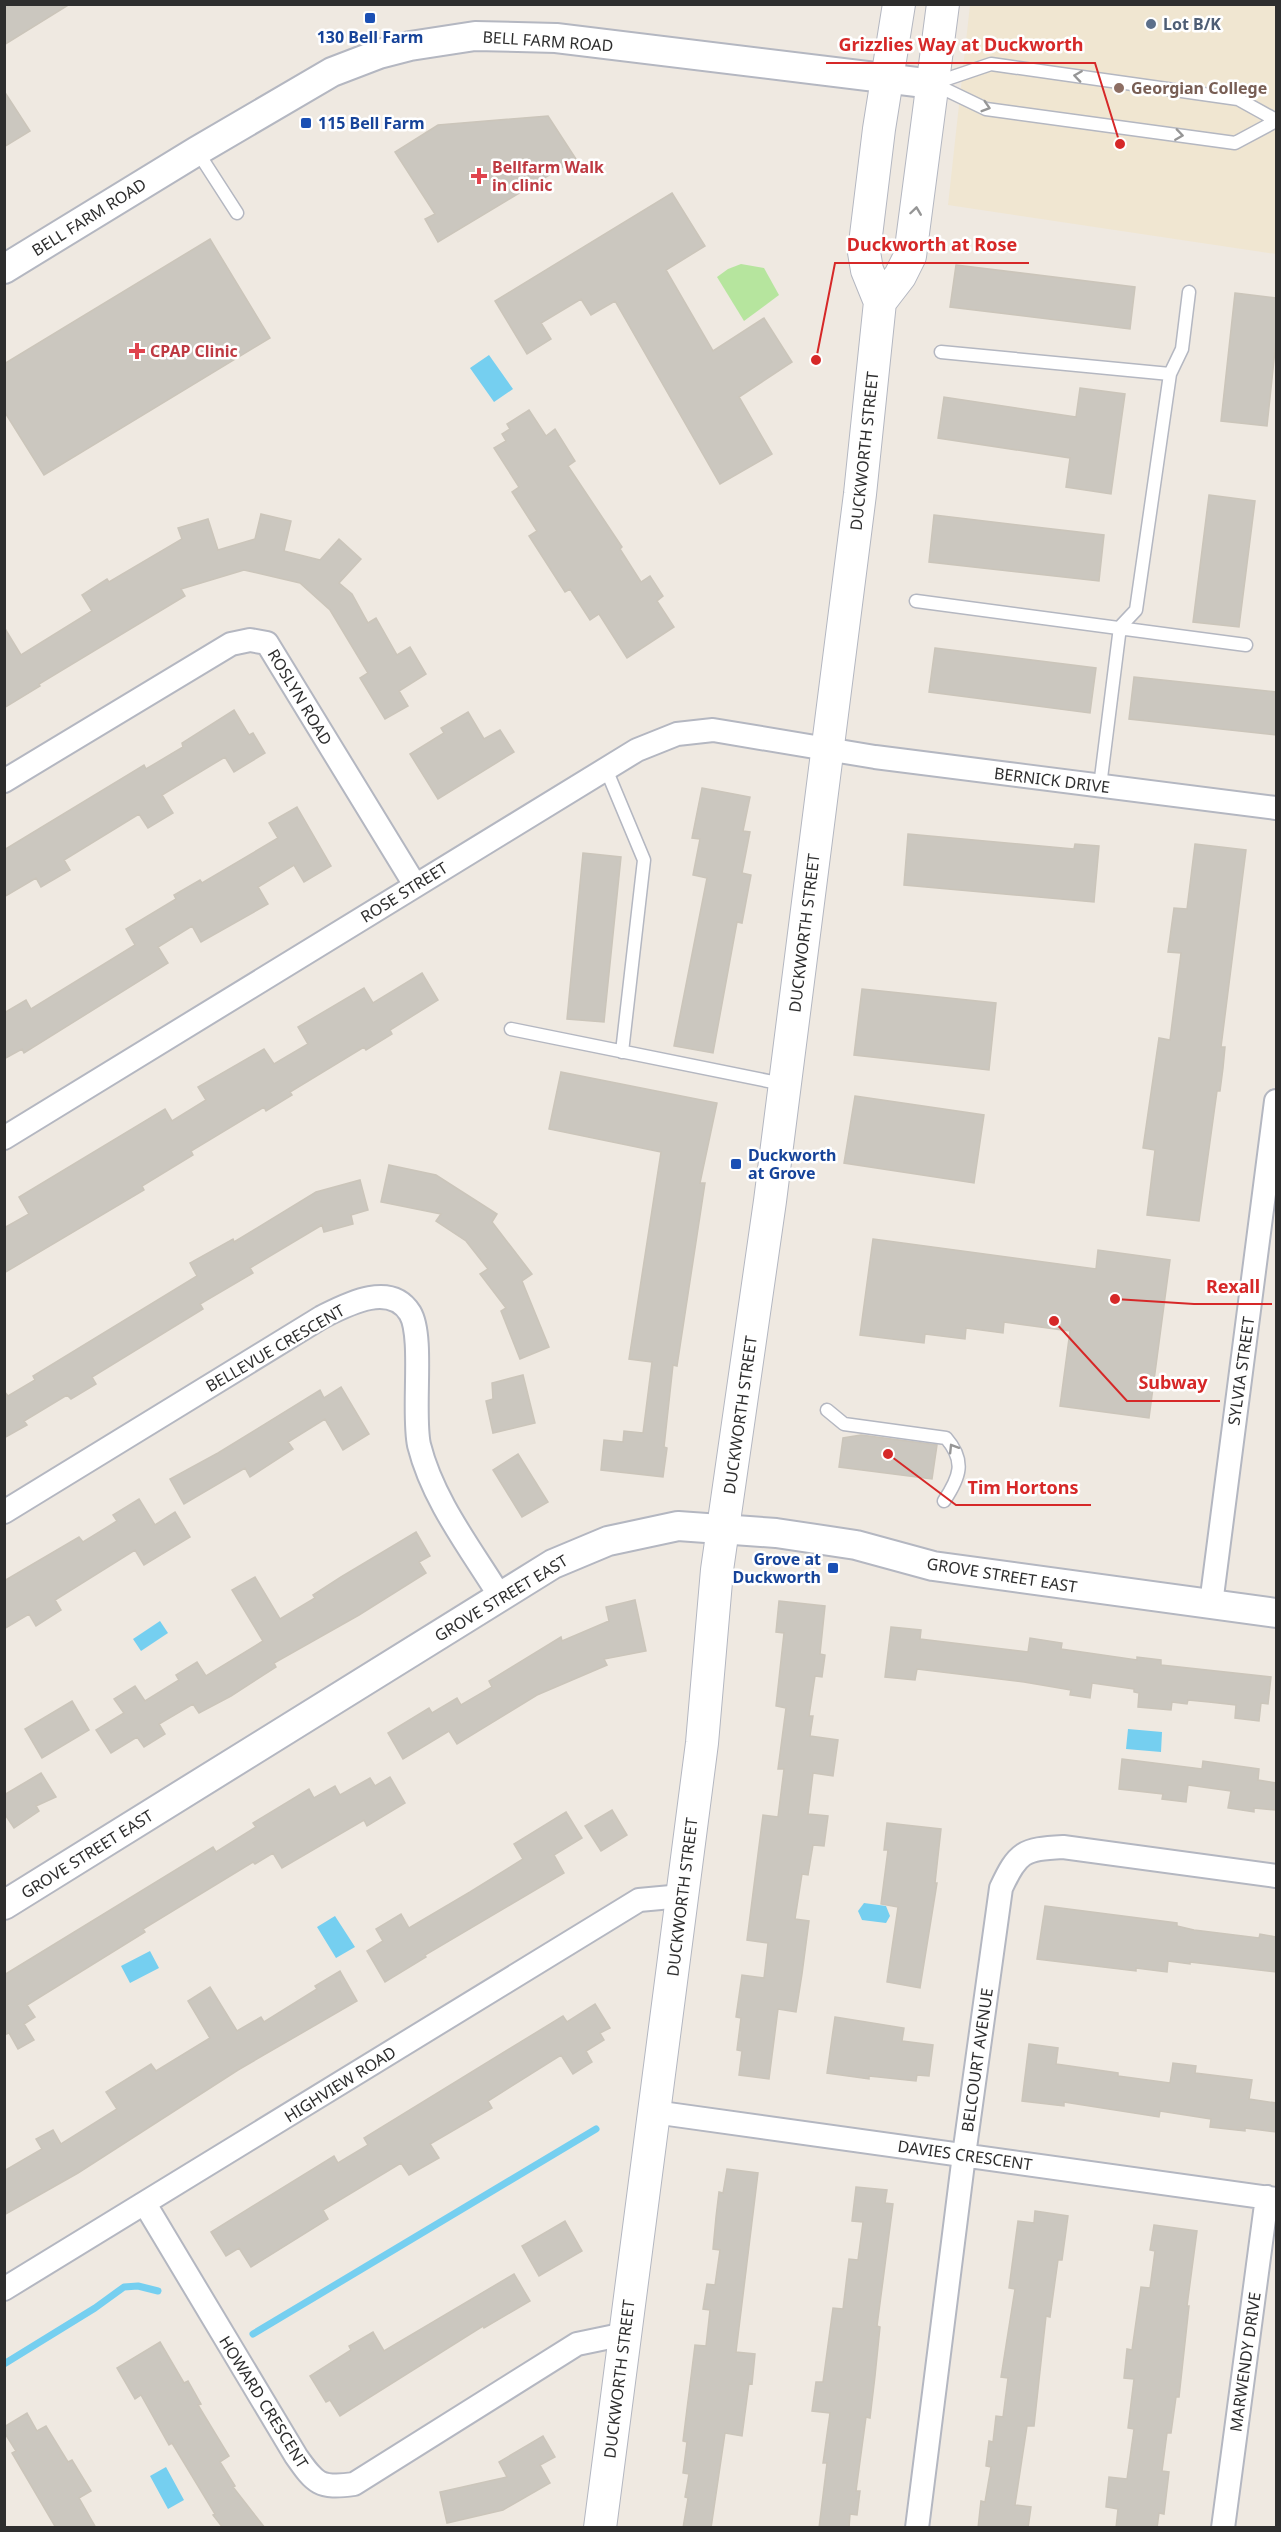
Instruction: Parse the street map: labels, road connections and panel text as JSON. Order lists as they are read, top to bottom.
{
  "streets": {
    "main road": ["DUCKWORTH STREET"],
    "street": [
      "BELL FARM ROAD",
      "ROSLYN ROAD",
      "BERNICK DRIVE",
      "ROSE STREET",
      "BELLEVUE CRESCENT",
      "SYLVIA STREET",
      "GROVE STREET EAST",
      "BELCOURT AVENUE",
      "HIGHVIEW ROAD",
      "DAVIES CRESCENT",
      "MARWENDY DRIVE",
      "HOWARD CRESCENT"
    ]
  },
  "crossings": [
    ["BELL FARM ROAD", "DUCKWORTH STREET"],
    ["DUCKWORTH STREET", "BERNICK DRIVE"],
    ["DUCKWORTH STREET", "ROSE STREET"],
    ["DUCKWORTH STREET", "GROVE STREET EAST"],
    ["DUCKWORTH STREET", "HIGHVIEW ROAD"],
    ["DUCKWORTH STREET", "DAVIES CRESCENT"],
    ["DUCKWORTH STREET", "HOWARD CRESCENT"],
    ["ROSLYN ROAD", "ROSE STREET"],
    ["BERNICK DRIVE", "ROSE STREET"],
    ["BELLEVUE CRESCENT", "GROVE STREET EAST"],
    ["SYLVIA STREET", "GROVE STREET EAST"],
    ["BELCOURT AVENUE", "DAVIES CRESCENT"],
    ["HIGHVIEW ROAD", "HOWARD CRESCENT"],
    ["DAVIES CRESCENT", "MARWENDY DRIVE"]
  ],
  "places": {
    "transit": [
      "130 Bell Farm",
      "115 Bell Farm",
      "Duckworth at Grove",
      "Grove at Duckworth"
    ],
    "other": [
      "Lot B/K",
      "Georgian College",
      "Grizzlies Way at Duckworth",
      "Duckworth at Rose",
      "Rexall",
      "Subway",
      "Tim Hortons"
    ],
    "health": ["Bellfarm Walk in clinic", "CPAP Clinic"]
  }
}
